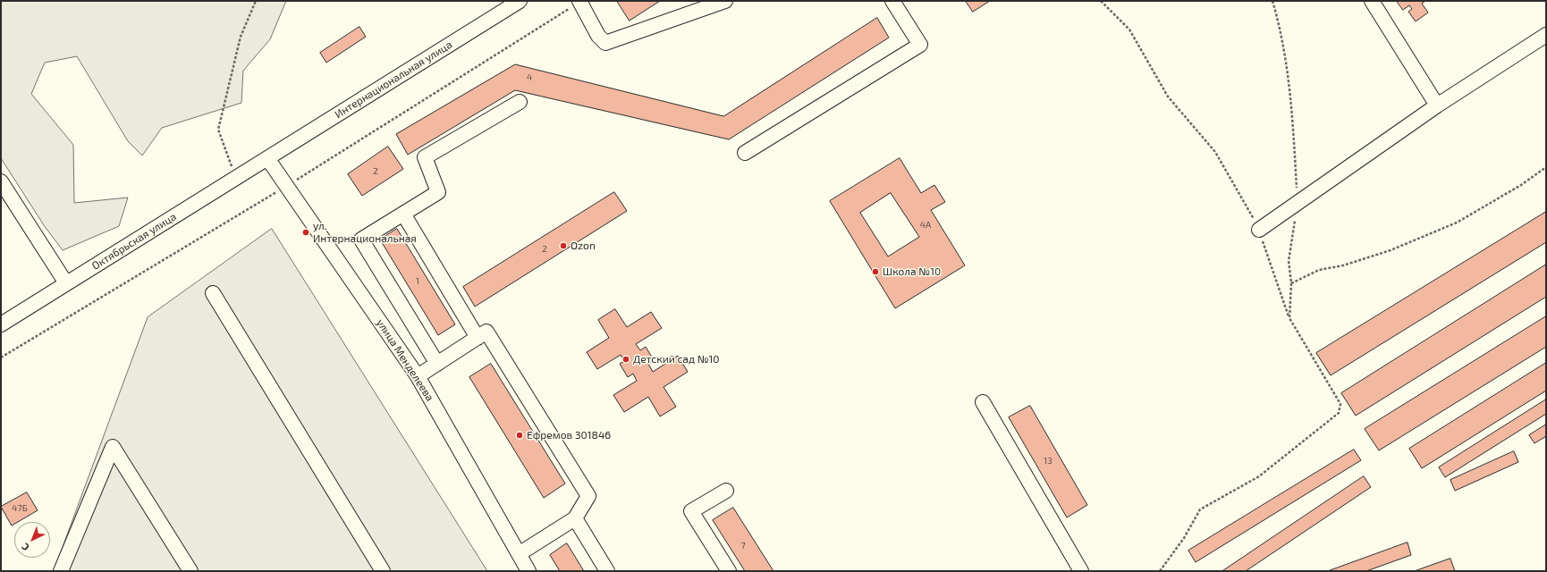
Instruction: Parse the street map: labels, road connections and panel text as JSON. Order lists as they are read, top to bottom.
{
  "streets": {
    "street": ["Интернациональная улица", "Октябрьская улица", "улица Менделеева"]
  },
  "crossings": [
    ["Интернациональная улица", "Октябрьская улица"],
    ["Интернациональная улица", "улица Менделеева"],
    ["Октябрьская улица", "улица Менделеева"]
  ],
  "places": [
    "ул. Интернациональная",
    "Ozon",
    "Школа №10",
    "Детский сад №10",
    "Ефремов 301846"
  ],
  "house_numbers": [
    "4",
    "2",
    "4А",
    "2",
    "1",
    "13",
    "47Б",
    "7"
  ],
  "north": "bottom left"
}
